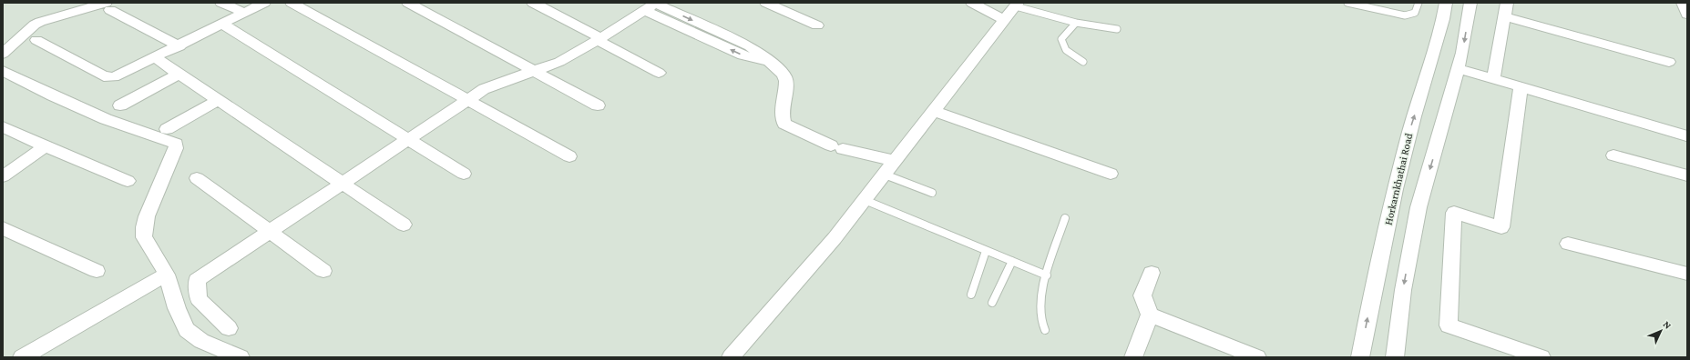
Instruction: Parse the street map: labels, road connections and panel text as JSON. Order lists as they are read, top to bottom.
{
  "streets": {
    "street": ["Horkarnkhathai Road"]
  },
  "north": "top right"
}
